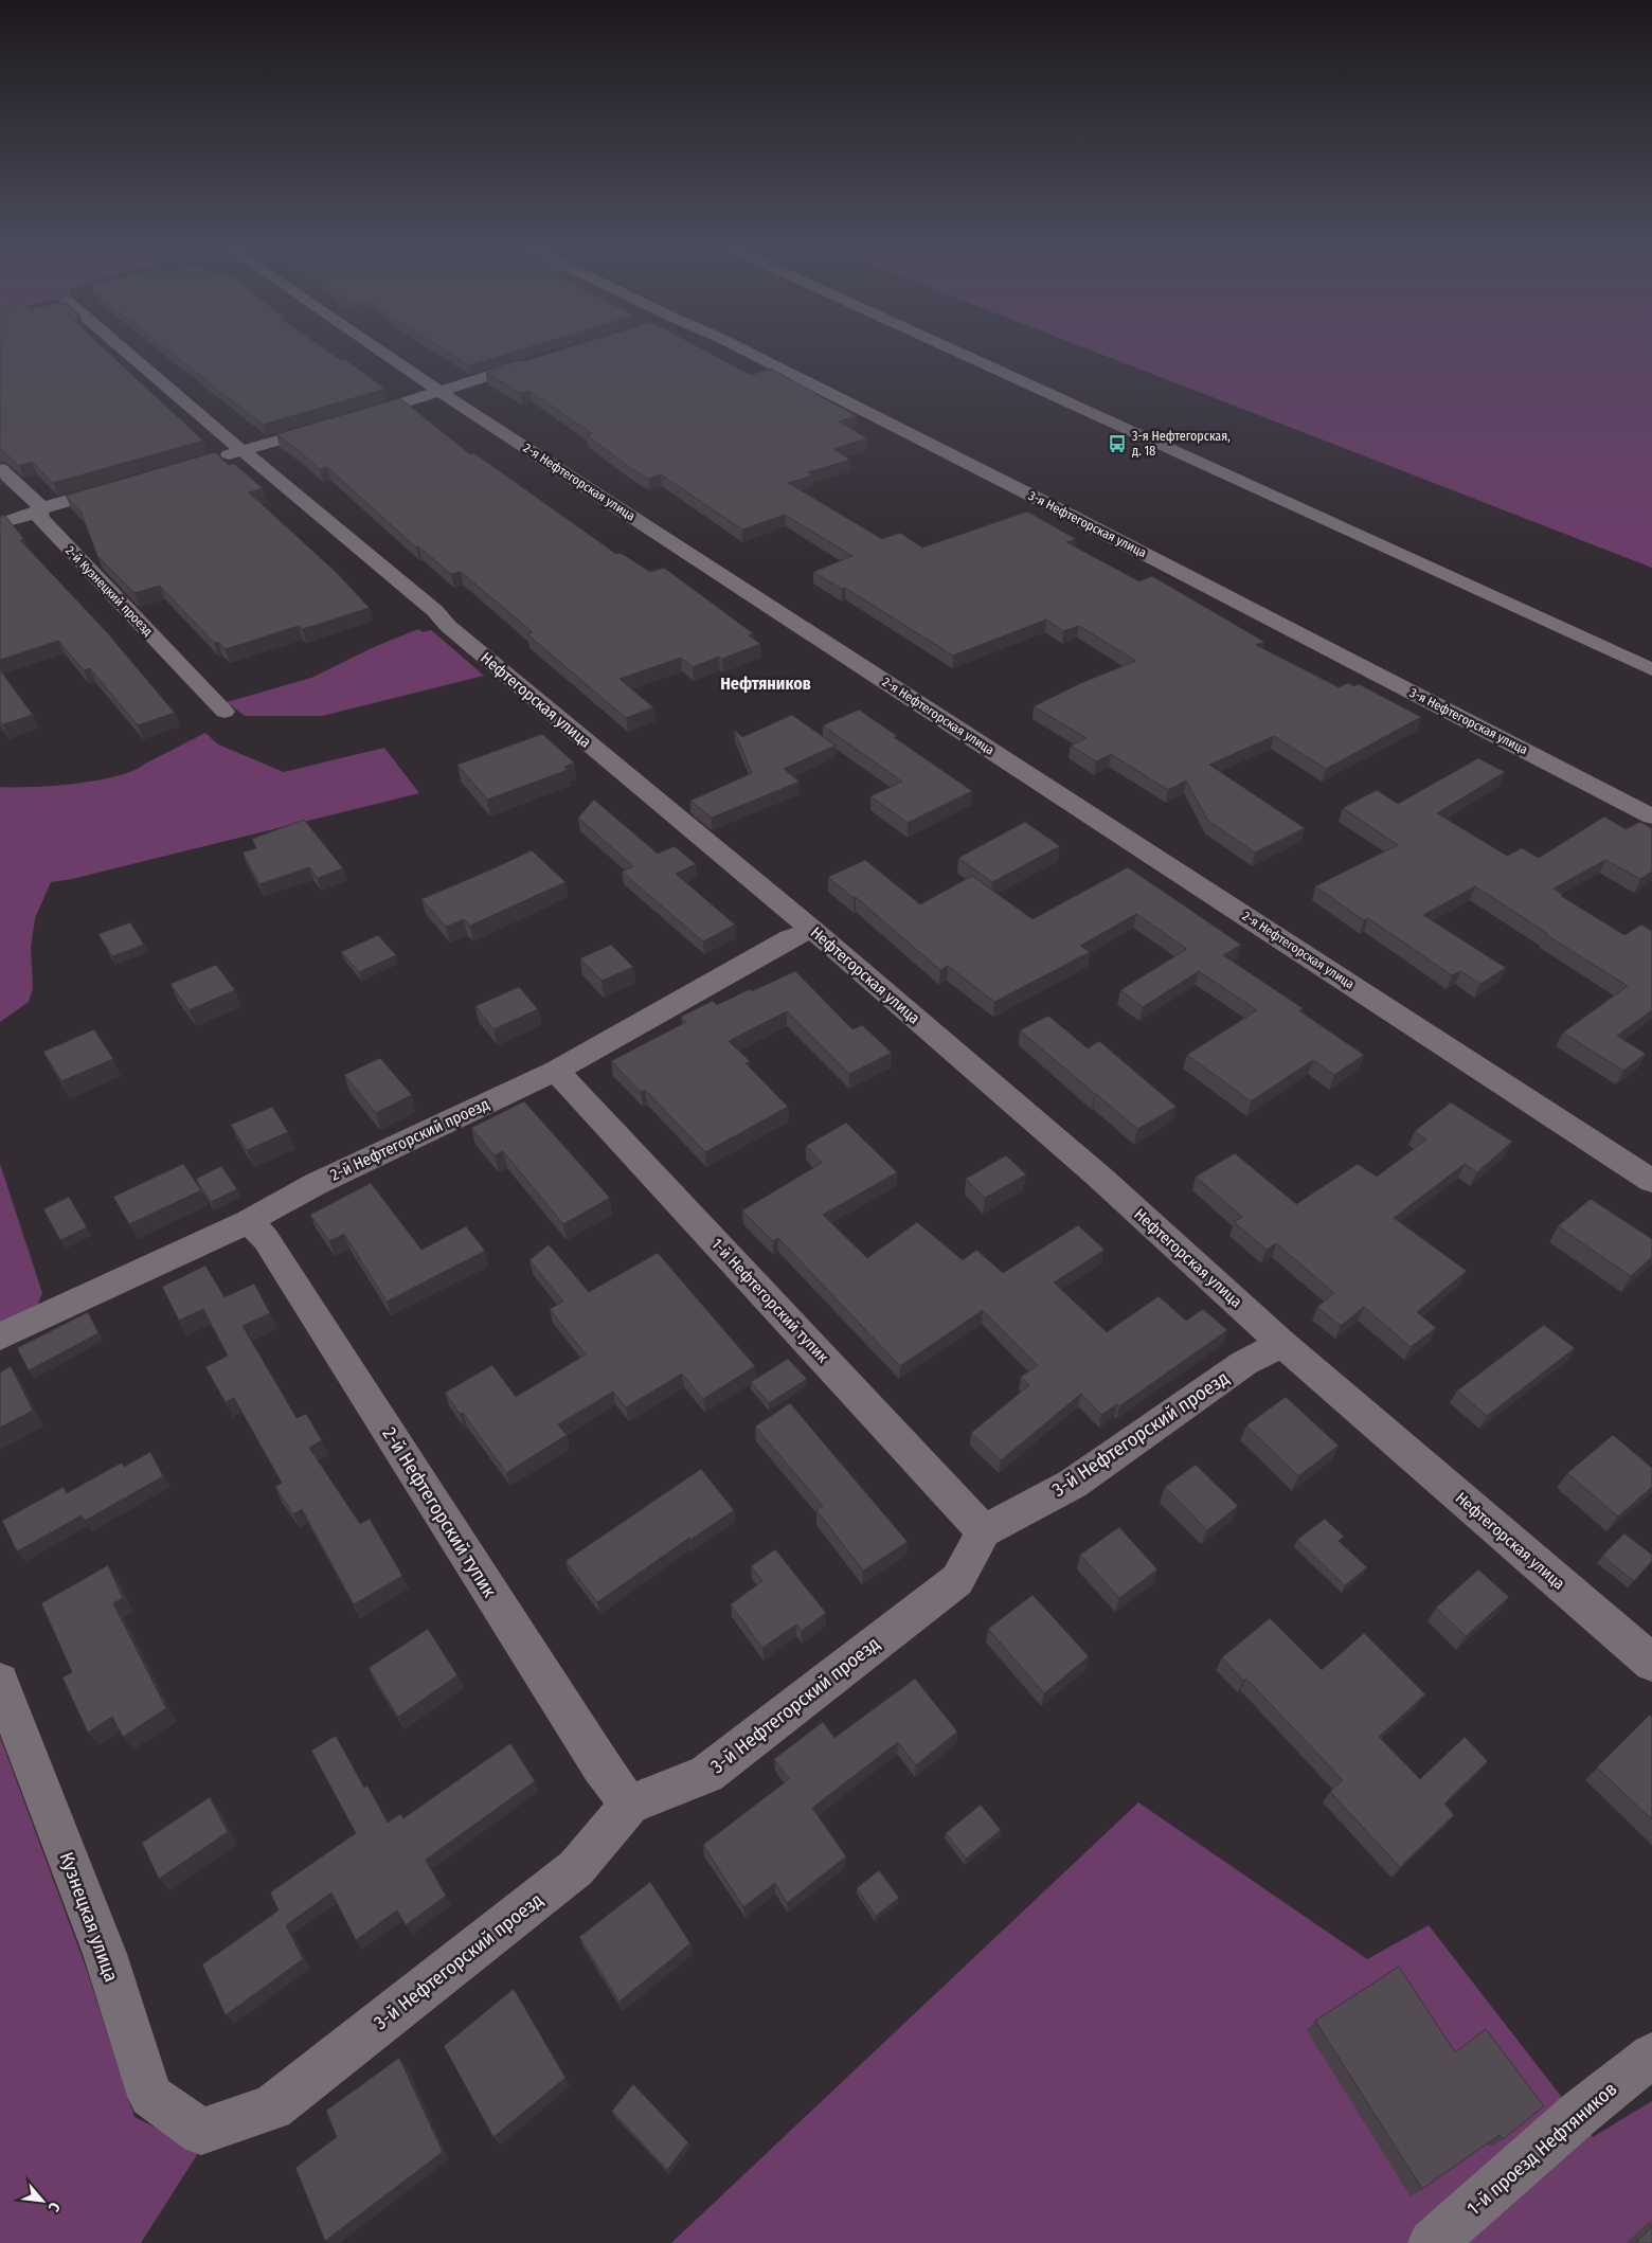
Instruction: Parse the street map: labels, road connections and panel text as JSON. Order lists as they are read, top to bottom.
{
  "streets": {
    "street": [
      "2-я Нефтегорская улица",
      "3-я Нефтегорская улица",
      "2-й Кузнецкий проезд",
      "Нефтегорская улица",
      "2-й Нефтегорский проезд",
      "1-й Нефтегорский тупик",
      "3-й Нефтегорский проезд",
      "2-й Нефтегорский тупик",
      "Кузнецкая улица",
      "1-й проезд Нефтяников"
    ]
  },
  "crossings": [
    ["Нефтегорская улица", "2-й Нефтегорский проезд"],
    ["Нефтегорская улица", "3-й Нефтегорский проезд"],
    ["2-й Нефтегорский проезд", "1-й Нефтегорский тупик"],
    ["2-й Нефтегорский проезд", "2-й Нефтегорский тупик"],
    ["1-й Нефтегорский тупик", "3-й Нефтегорский проезд"],
    ["3-й Нефтегорский проезд", "2-й Нефтегорский тупик"],
    ["3-й Нефтегорский проезд", "Кузнецкая улица"]
  ],
  "districts": ["Нефтяников"],
  "places": {
    "bus stop": ["3-я Нефтегорская, д. 18"]
  },
  "north": "bottom right"
}
